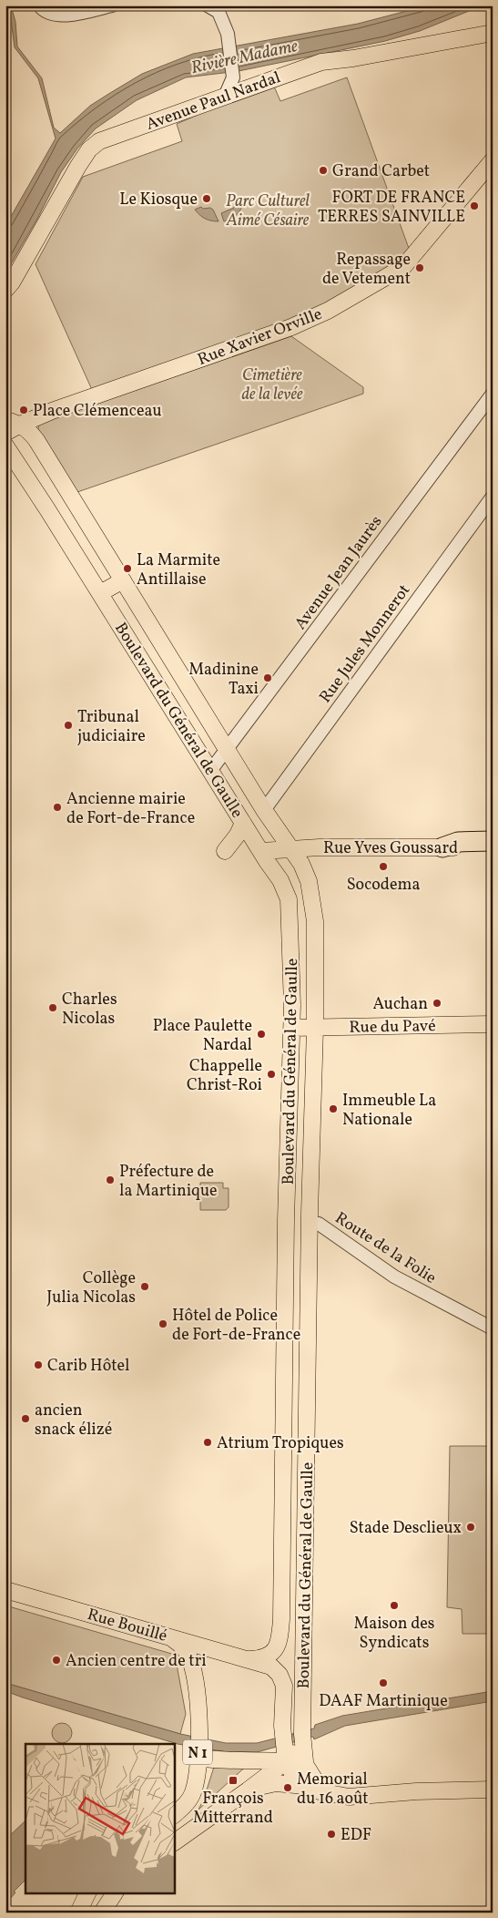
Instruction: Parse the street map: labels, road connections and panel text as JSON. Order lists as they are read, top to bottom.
{
  "streets": {
    "main road": [
      "Avenue Paul Nardal",
      "Rue Xavier Orville",
      "Boulevard du Général de Gaulle",
      "Rue Yves Goussard",
      "Rue du Pavé",
      "Rue Bouillé",
      "N 1"
    ],
    "street": ["Avenue Jean Jaurès", "Rue Jules Monnerot", "Route de la Folie"]
  },
  "crossings": [
    ["Rue Xavier Orville", "Boulevard du Général de Gaulle"],
    ["Avenue Jean Jaurès", "Boulevard du Général de Gaulle"],
    ["Rue Jules Monnerot", "Boulevard du Général de Gaulle"],
    ["Boulevard du Général de Gaulle", "Rue Yves Goussard"],
    ["Boulevard du Général de Gaulle", "Rue du Pavé"],
    ["Boulevard du Général de Gaulle", "Route de la Folie"],
    ["Boulevard du Général de Gaulle", "Rue Bouillé"],
    ["Rue Bouillé", "N 1"]
  ],
  "water": ["Rivière Madame"],
  "parks": ["Parc Culturel Aimé Césaire", "Cimetière de la levée"],
  "places": {
    "other": [
      "Grand Carbet",
      "Le Kiosque",
      "FORT DE FRANCE TERRES SAINVILLE",
      "Repassage de Vetement",
      "Place Clémenceau",
      "La Marmite Antillaise",
      "Madinine Taxi",
      "Tribunal judiciaire",
      "Ancienne mairie de Fort-de-France",
      "Socodema",
      "Auchan",
      "Charles Nicolas",
      "Place Paulette Nardal",
      "Chappelle Christ-Roi",
      "Immeuble La Nationale",
      "Préfecture de la Martinique",
      "Collège Julia Nicolas",
      "Hôtel de Police de Fort-de-France",
      "Carib Hôtel",
      "ancien snack élizé",
      "Atrium Tropiques",
      "Stade Desclieux",
      "Maison des Syndicats",
      "Ancien centre de tri",
      "DAAF Martinique",
      "Memorial du 16 août",
      "EDF"
    ],
    "transit": ["François Mitterrand"]
  }
}
